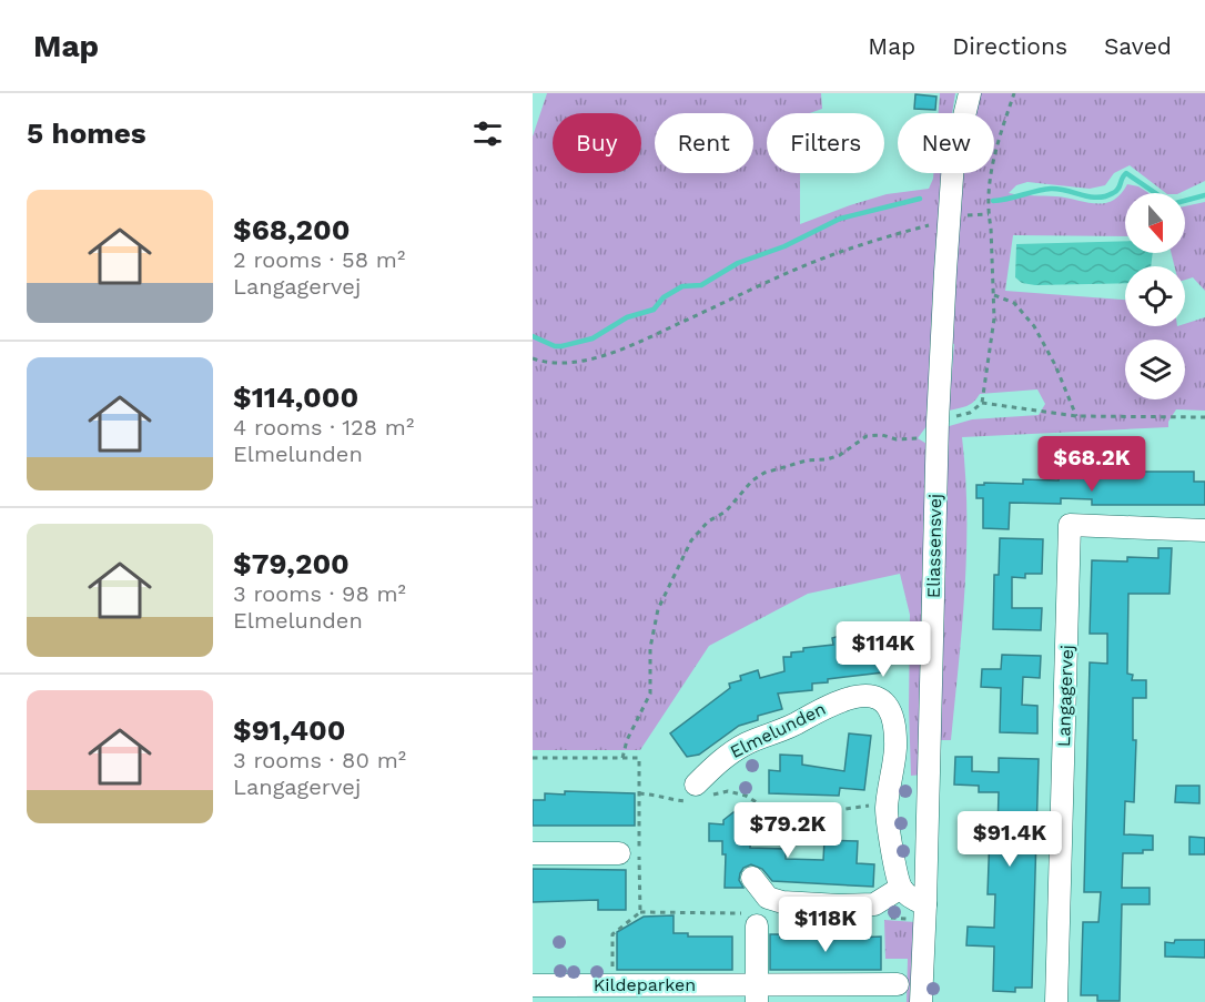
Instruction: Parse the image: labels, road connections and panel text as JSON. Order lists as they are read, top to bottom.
{
  "streets": {
    "street": [
      "Eliassensvej",
      "Langagervej",
      "Elmelunden",
      "Kildeparken"
    ]
  },
  "north": "bottom",
  "page": {
    "header": "Map",
    "nav": ["Map", "Directions", "Saved"],
    "heading": "5 homes",
    "chip": [
      "Buy",
      "Rent",
      "Filters",
      "New"
    ],
    "list": [
      {
        "name": "$68,200",
        "note": "2 rooms · 58 m² · Langagervej"
      },
      {
        "name": "$114,000",
        "note": "4 rooms · 128 m² · Elmelunden"
      },
      {
        "name": "$79,200",
        "note": "3 rooms · 98 m² · Elmelunden"
      },
      {
        "name": "$91,400",
        "note": "3 rooms · 80 m² · Langagervej"
      }
    ],
    "price": [
      "$68.2K",
      "$114K",
      "$79.2K",
      "$91.4K",
      "$118K"
    ]
  }
}
